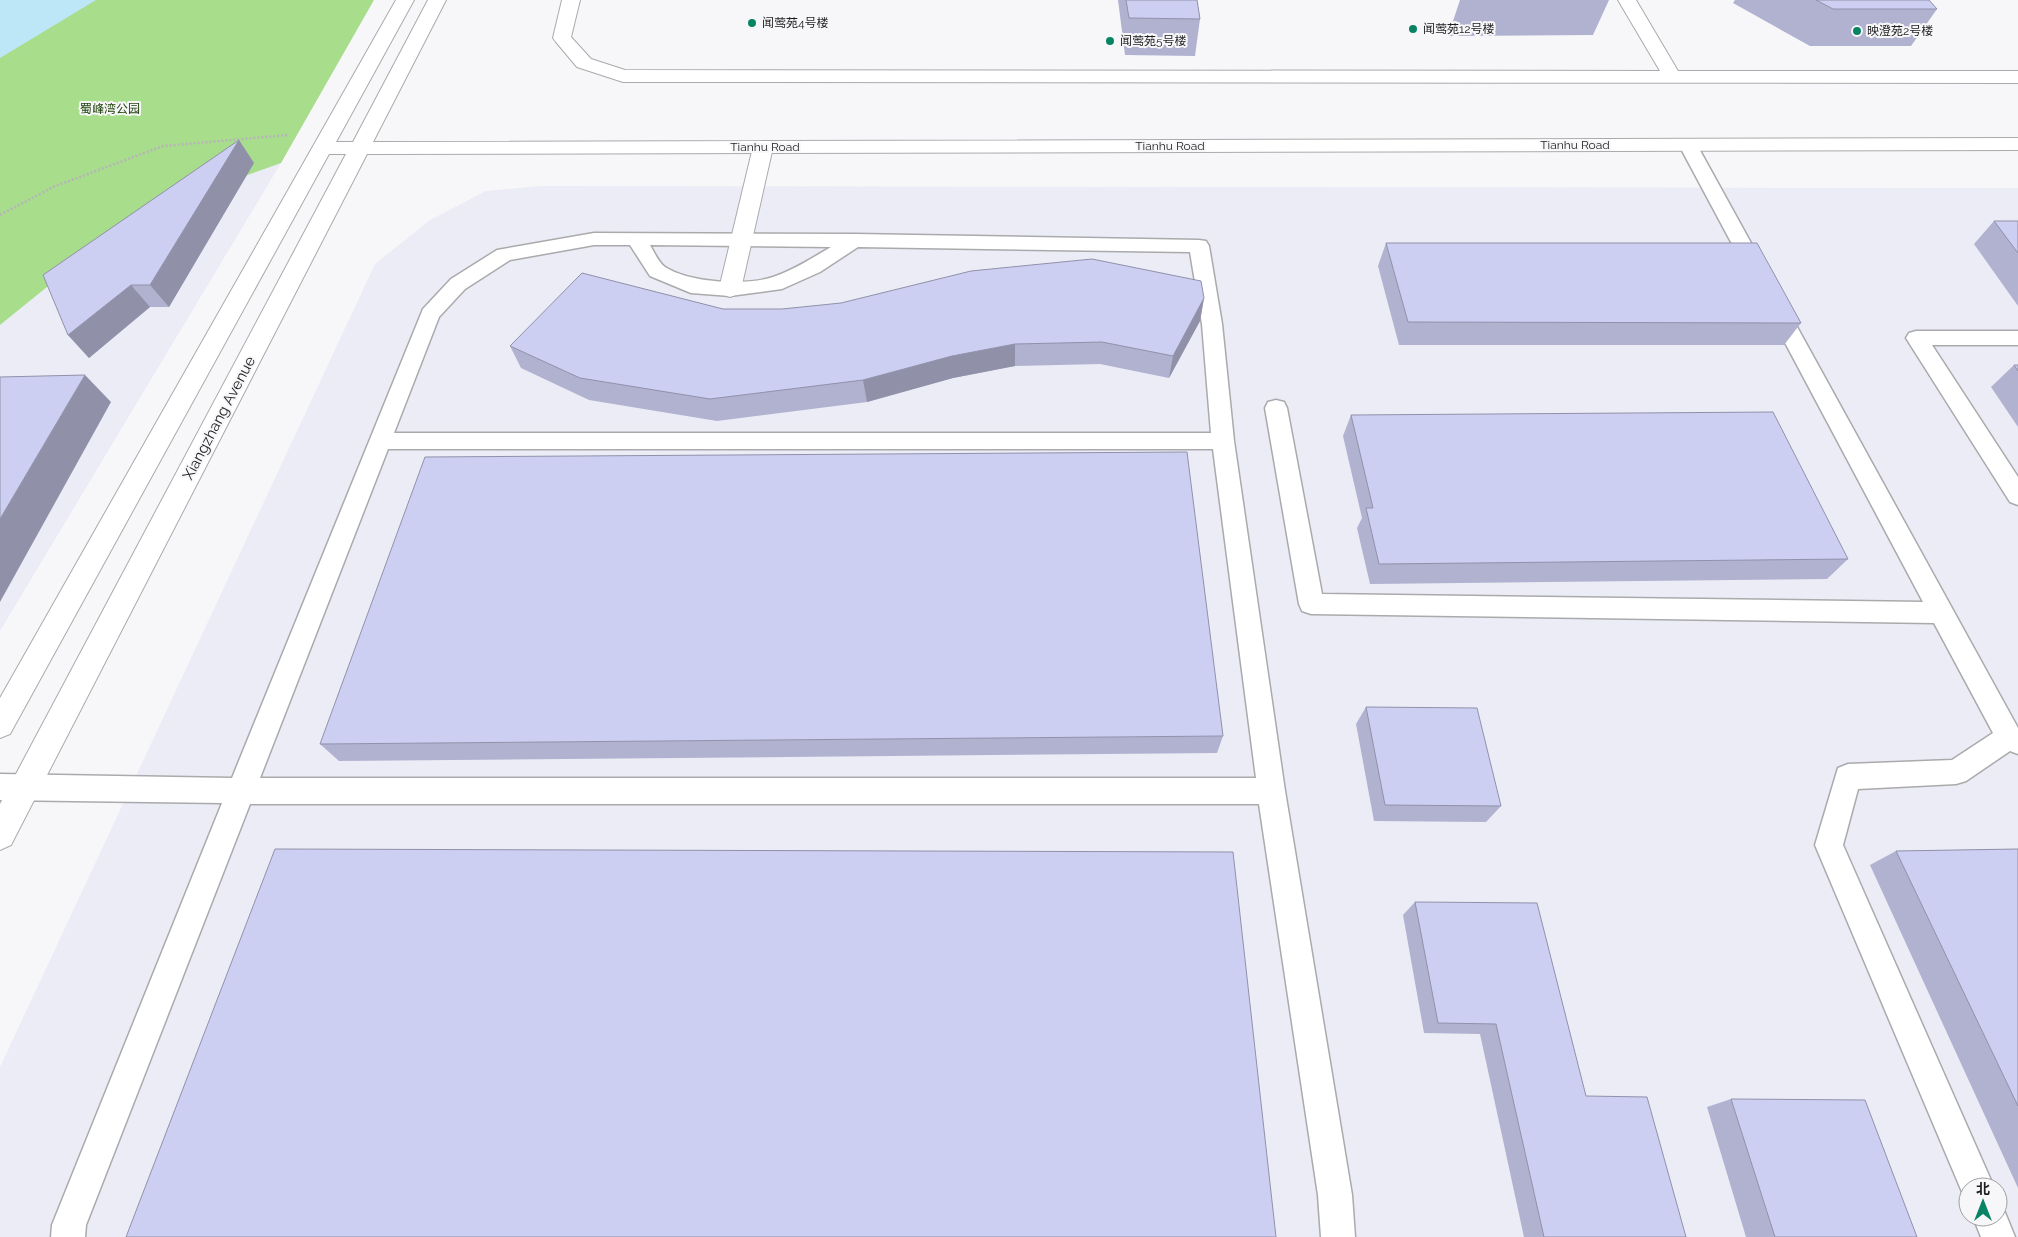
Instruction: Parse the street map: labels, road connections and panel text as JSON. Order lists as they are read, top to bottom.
{
  "streets": {
    "street": ["Tianhu Road", "Xiangzhang Avenue"]
  },
  "crossings": [
    ["Tianhu Road", "Xiangzhang Avenue"]
  ],
  "parks": ["蜀峰湾公园"],
  "places": [
    "闻莺苑4号楼",
    "闻莺苑12号楼",
    "映澄苑2号楼",
    "闻莺苑5号楼"
  ],
  "north": "top"
}
